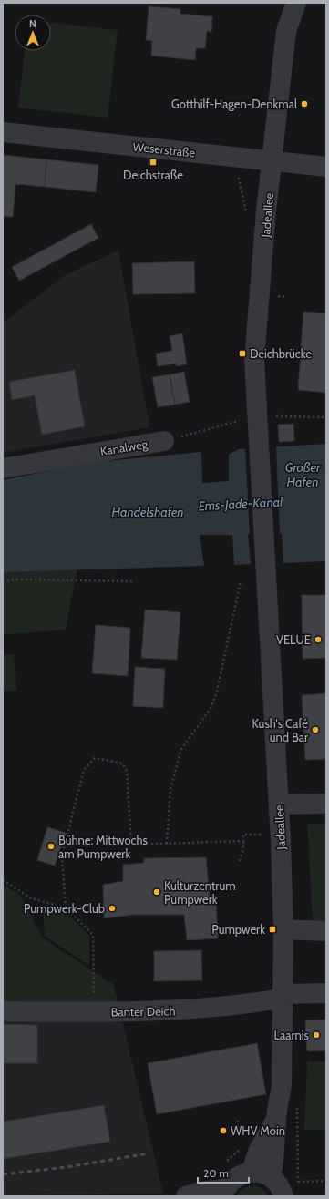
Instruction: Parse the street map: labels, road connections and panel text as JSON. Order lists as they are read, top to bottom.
{
  "streets": {
    "street": [
      "Weserstraße",
      "Jadeallee",
      "Kanalweg",
      "Banter Deich"
    ]
  },
  "crossings": [
    ["Weserstraße", "Jadeallee"],
    ["Jadeallee", "Kanalweg"],
    ["Jadeallee", "Banter Deich"]
  ],
  "water": ["Großer Hafen", "Ems-Jade-Kanal", "Handelshafen"],
  "places": {
    "other": [
      "Gotthilf-Hagen-Denkmal",
      "VELUE",
      "Kush's Café und Bar",
      "Bühne: Mittwochs am Pumpwerk",
      "Kulturzentrum Pumpwerk",
      "Pumpwerk-Club",
      "Laarnis",
      "WHV Moin"
    ],
    "transit": ["Deichstraße", "Deichbrücke", "Pumpwerk"]
  },
  "scale_bar": "20 m",
  "north": "top"
}
